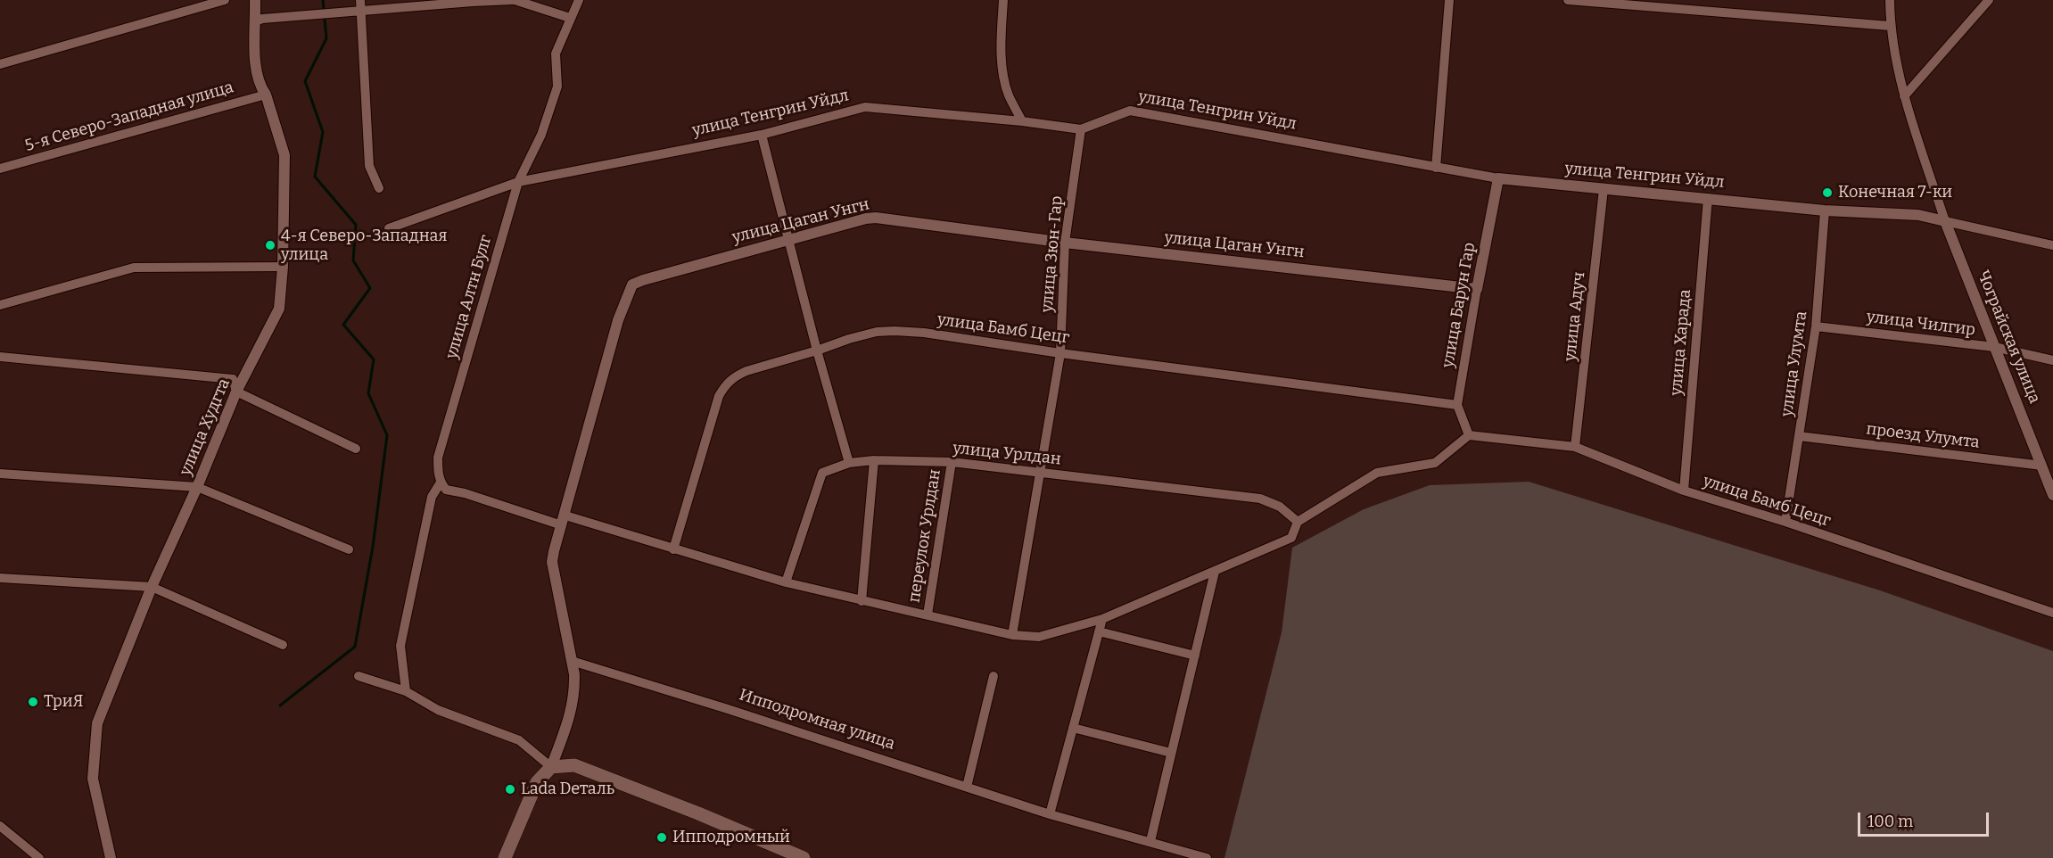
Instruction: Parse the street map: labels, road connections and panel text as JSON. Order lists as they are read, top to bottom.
{
  "streets": {
    "street": [
      "улица Тенгрин Уйдл",
      "5-я Северо-Западная улица",
      "улица Цаган Унгн",
      "улица Зюн-Гар",
      "улица Алтн Булг",
      "улица Барун Гар",
      "улица Адуч",
      "улица Чилгир",
      "улица Бамб Цецг",
      "Чограйская улица",
      "улица Харада",
      "улица Улумта",
      "улица Худгта",
      "проезд Улумта",
      "улица Урлдан",
      "переулок Урлдан",
      "Ипподромная улица"
    ]
  },
  "crossings": [
    ["улица Тенгрин Уйдл", "улица Зюн-Гар"],
    ["улица Тенгрин Уйдл", "улица Алтн Булг"],
    ["улица Тенгрин Уйдл", "улица Барун Гар"],
    ["улица Тенгрин Уйдл", "улица Адуч"],
    ["улица Тенгрин Уйдл", "Чограйская улица"],
    ["улица Тенгрин Уйдл", "улица Харада"],
    ["улица Тенгрин Уйдл", "улица Улумта"],
    ["5-я Северо-Западная улица", "улица Худгта"],
    ["улица Цаган Унгн", "улица Зюн-Гар"],
    ["улица Цаган Унгн", "улица Барун Гар"],
    ["улица Цаган Унгн", "Ипподромная улица"],
    ["улица Зюн-Гар", "улица Бамб Цецг"],
    ["улица Зюн-Гар", "улица Урлдан"],
    ["улица Барун Гар", "улица Бамб Цецг"],
    ["улица Адуч", "улица Бамб Цецг"],
    ["улица Чилгир", "Чограйская улица"],
    ["улица Чилгир", "улица Улумта"],
    ["улица Бамб Цецг", "улица Харада"],
    ["улица Бамб Цецг", "улица Улумта"],
    ["Чограйская улица", "проезд Улумта"],
    ["улица Улумта", "проезд Улумта"],
    ["улица Урлдан", "переулок Урлдан"]
  ],
  "places": [
    "Конечная 7-ки",
    "4-я Северо-Западная улица",
    "ТриЯ",
    "Lada Dеталь",
    "Ипподромный"
  ],
  "scale_bar": "100 m"
}
